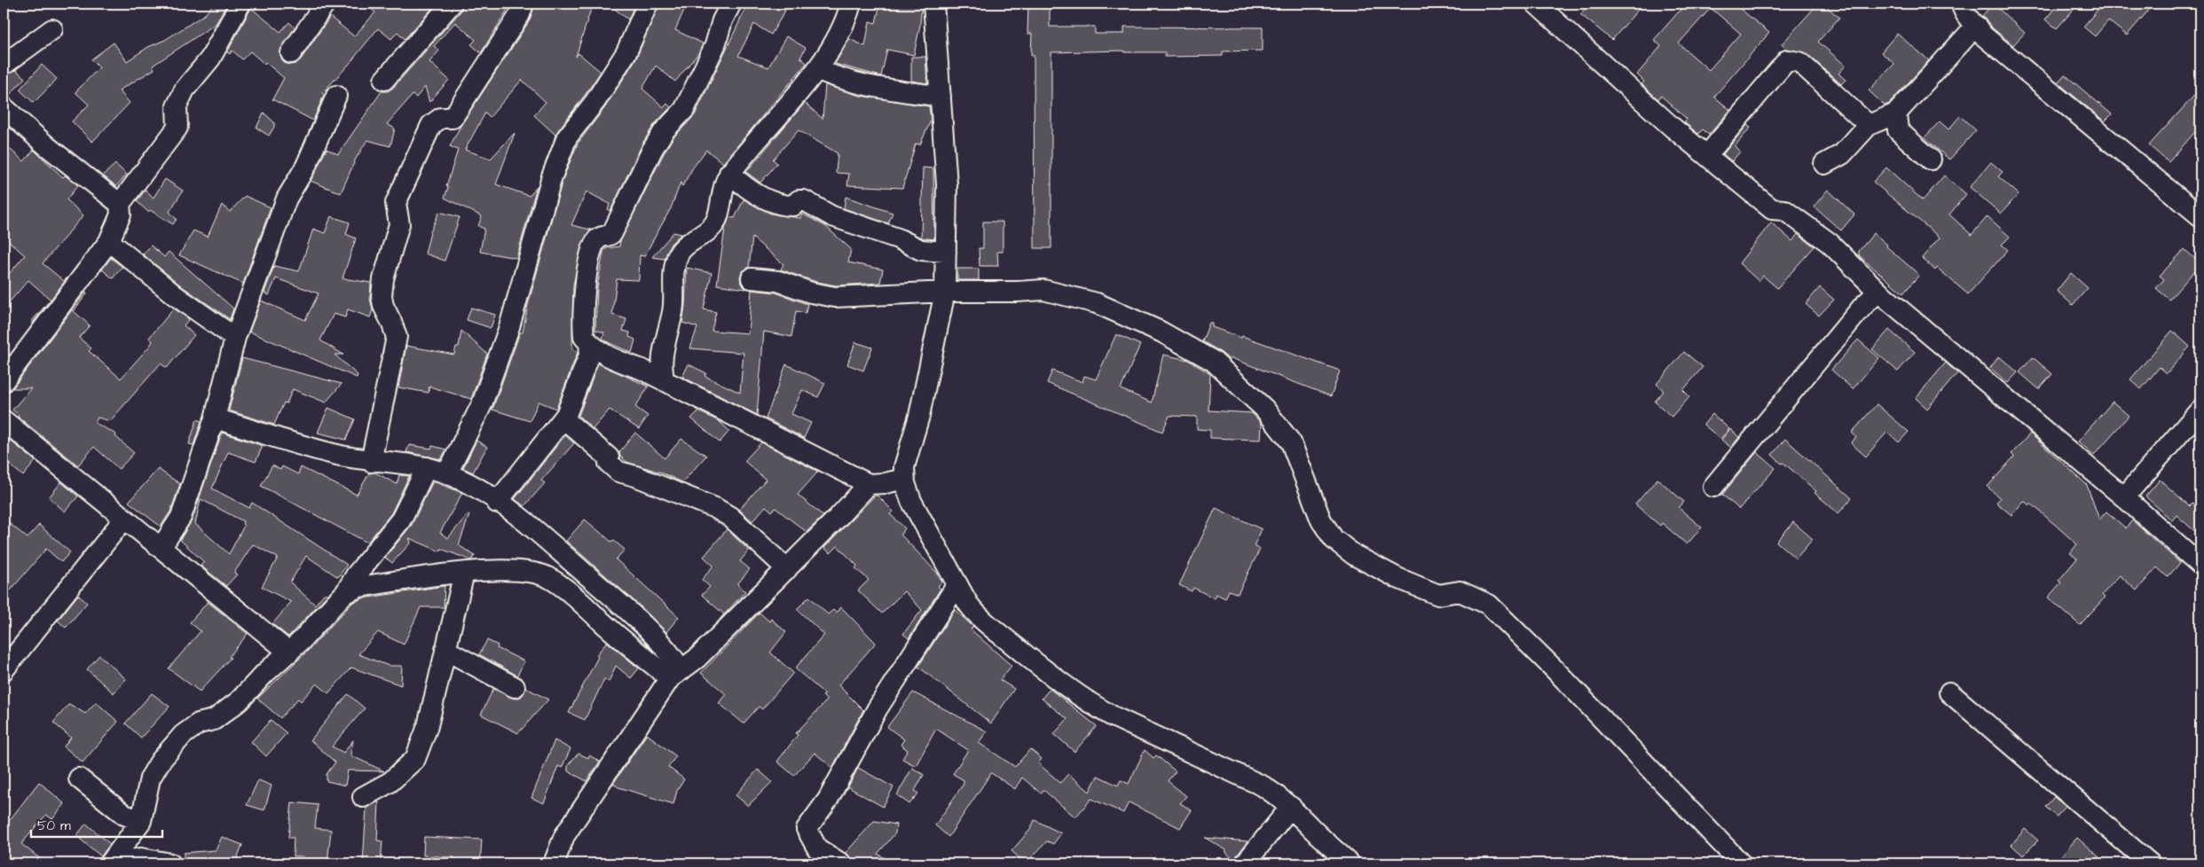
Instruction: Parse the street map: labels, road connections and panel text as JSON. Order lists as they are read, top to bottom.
{
  "scale_bar": "50 m"
}
